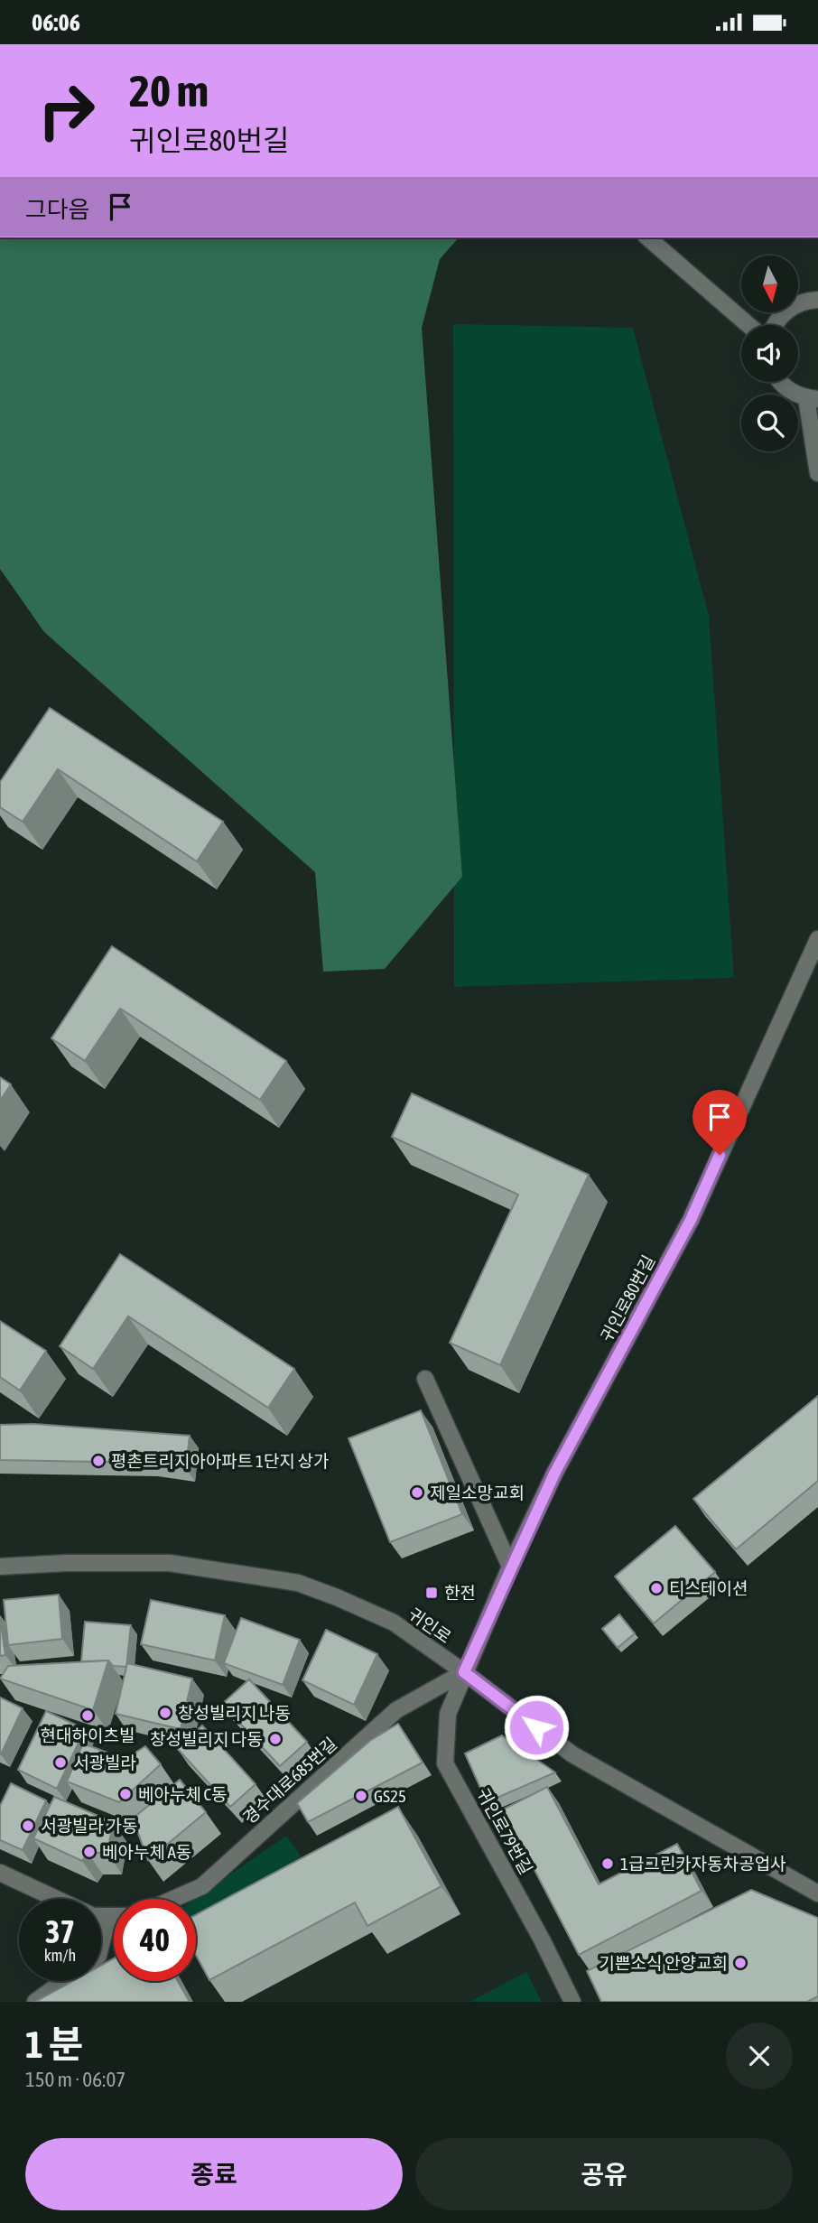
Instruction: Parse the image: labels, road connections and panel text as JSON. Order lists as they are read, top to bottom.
{
  "streets": {
    "street": [
      "귀인로80번길",
      "귀인로",
      "경수대로685번길",
      "귀인로79번길"
    ]
  },
  "crossings": [
    ["귀인로80번길", "귀인로"],
    ["귀인로80번길", "경수대로685번길"],
    ["귀인로80번길", "귀인로79번길"],
    ["귀인로", "경수대로685번길"],
    ["귀인로", "귀인로79번길"],
    ["경수대로685번길", "귀인로79번길"]
  ],
  "places": {
    "other": [
      "평촌트리지아아파트 1단지 상가",
      "제일소망교회",
      "티스테이션",
      "창성빌리지 나동",
      "현대하이츠빌",
      "창성빌리지 다동",
      "서광빌라",
      "베아누체 C동",
      "GS25",
      "서광빌라 가동",
      "베아누체 A동",
      "1급그린카자동차공업사",
      "기쁜소식 안양교회"
    ],
    "transit": ["한전"]
  },
  "north": "bottom",
  "page": {
    "status": "06:06",
    "turn": ["20 m", "귀인로80번길"],
    "then": "그다음",
    "speed": "37 km/h",
    "limit": "40",
    "heading": ["1 분", "150 m · 06:07"],
    "buttons": ["종료", "공유"]
  }
}
